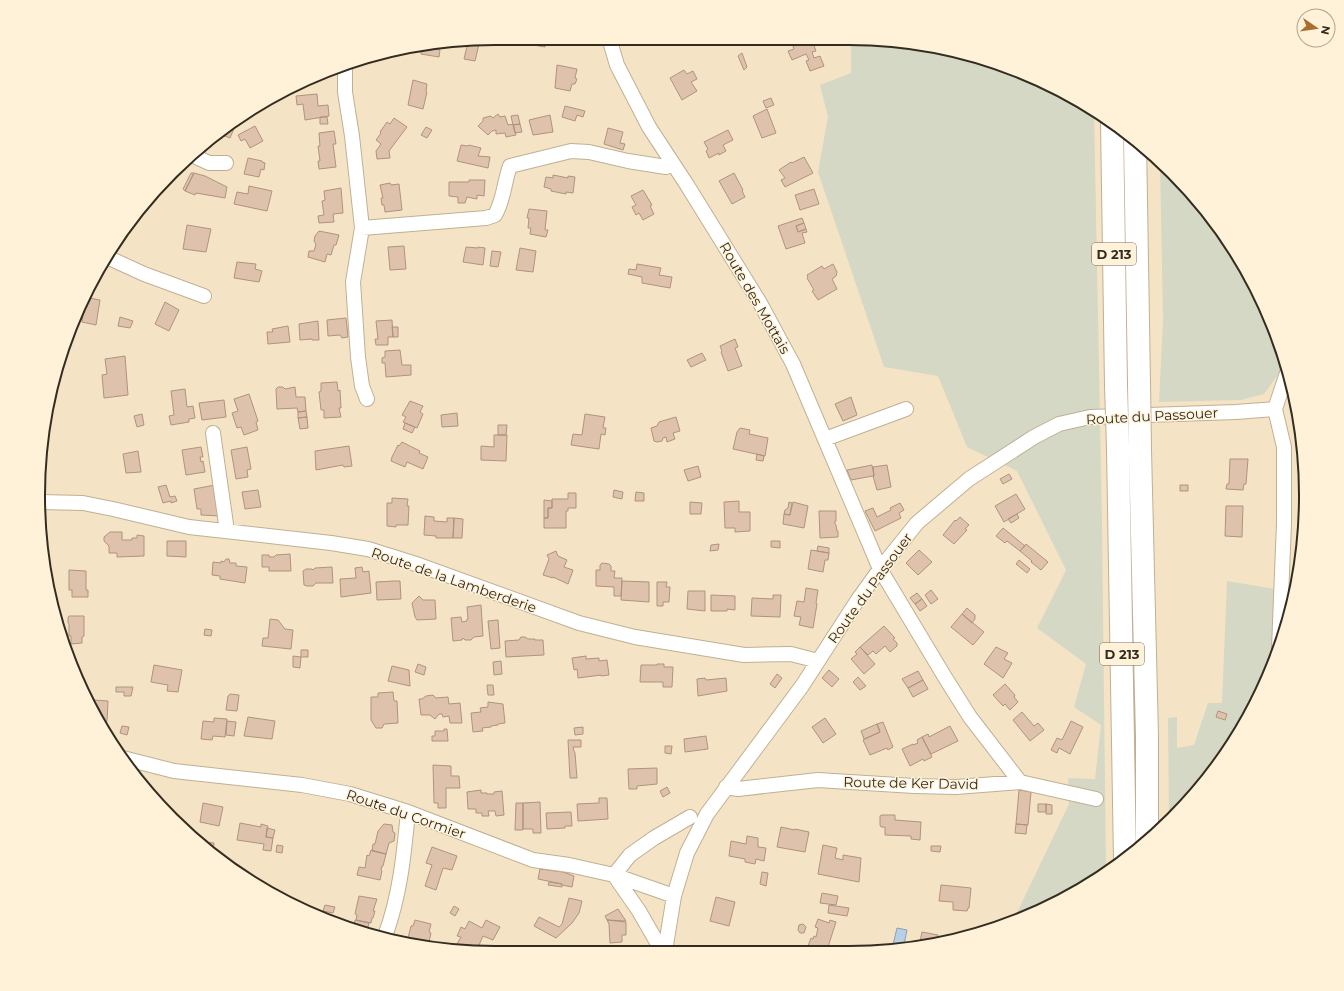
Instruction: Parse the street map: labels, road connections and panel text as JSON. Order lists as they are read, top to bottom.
{
  "streets": {
    "highway": ["D 213"],
    "street": [
      "Route des Mottais",
      "Route du Passouer",
      "Route de la Lamberderie",
      "Route de Ker David",
      "Route du Cormier"
    ]
  },
  "crossings": [
    ["Route des Mottais", "Route du Passouer"],
    ["Route des Mottais", "Route de Ker David"],
    ["Route du Passouer", "Route de la Lamberderie"],
    ["Route du Passouer", "Route de Ker David"],
    ["Route du Passouer", "Route du Cormier"]
  ],
  "north": "right"
}
